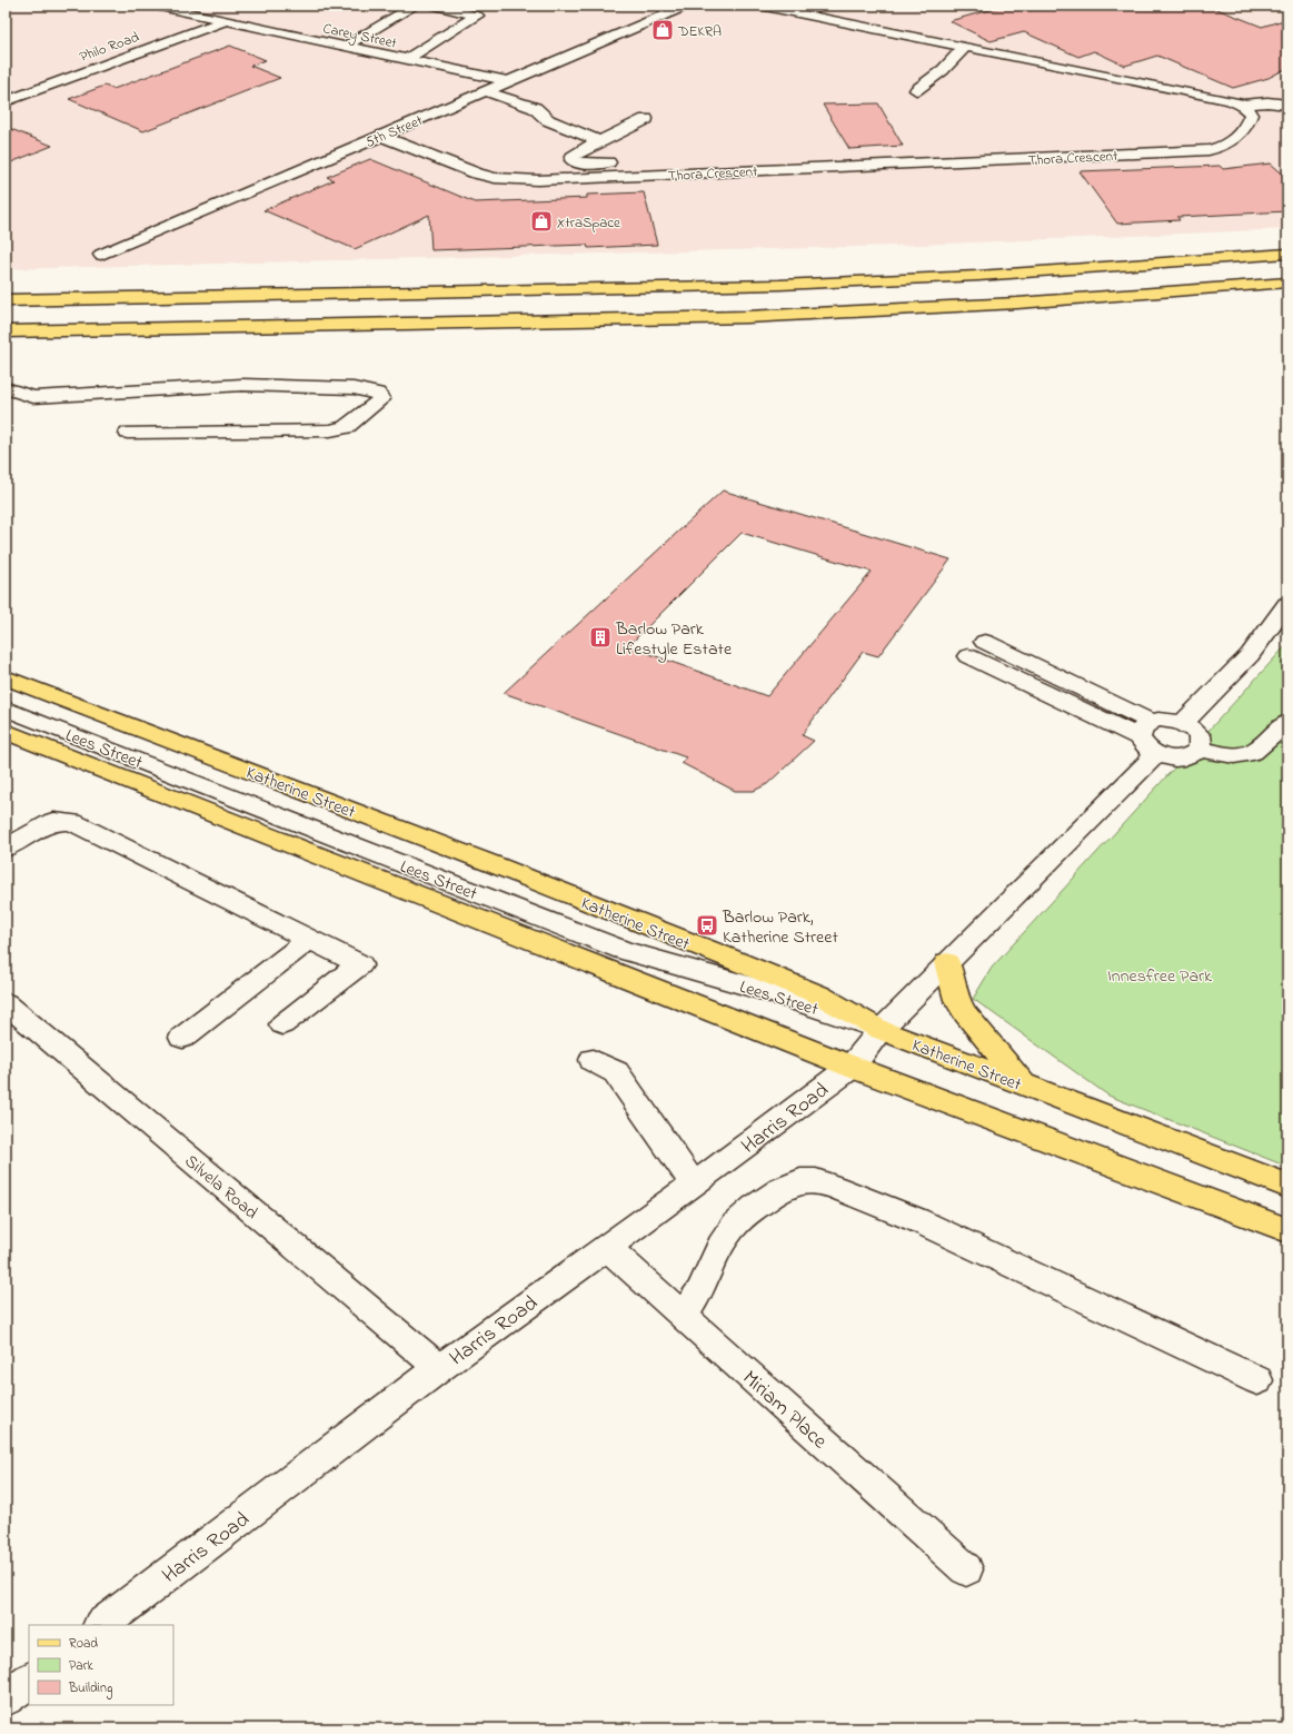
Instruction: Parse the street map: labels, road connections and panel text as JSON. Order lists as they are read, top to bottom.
{
  "streets": {
    "main road": ["Katherine Street"],
    "street": [
      "Carey Street",
      "Philo Road",
      "5th Street",
      "Thora Crescent",
      "Lees Street",
      "Harris Road",
      "Silvela Road",
      "Miriam Place"
    ]
  },
  "crossings": [
    ["Carey Street", "Philo Road"],
    ["Carey Street", "5th Street"],
    ["5th Street", "Thora Crescent"],
    ["Lees Street", "Katherine Street"],
    ["Lees Street", "Harris Road"],
    ["Katherine Street", "Harris Road"],
    ["Harris Road", "Silvela Road"],
    ["Harris Road", "Miriam Place"]
  ],
  "parks": ["Innesfree Park"],
  "places": {
    "shop": ["DEKRA", "XtraSpace"],
    "building": ["Barlow Park Lifestyle Estate"],
    "bus stop": ["Barlow Park, Katherine Street"]
  },
  "legend": ["Road", "Park", "Building"]
}
